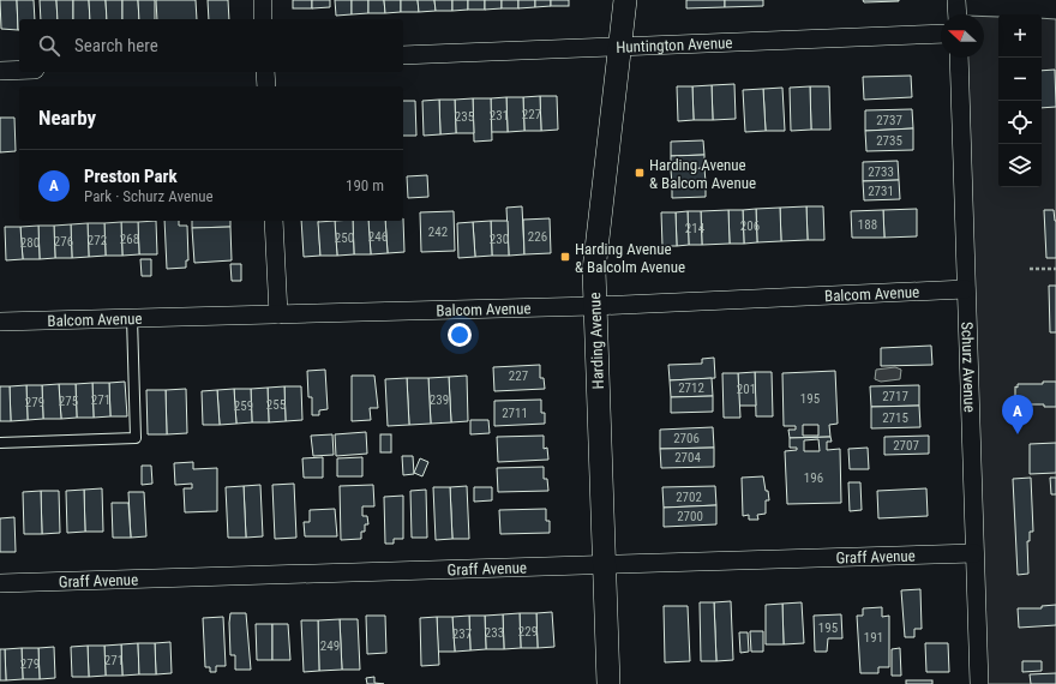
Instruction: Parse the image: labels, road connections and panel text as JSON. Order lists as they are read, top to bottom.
{
  "streets": {
    "street": [
      "Huntington Avenue",
      "Balcom Avenue",
      "Harding Avenue",
      "Schurz Avenue",
      "Graff Avenue"
    ]
  },
  "crossings": [
    ["Huntington Avenue", "Harding Avenue"],
    ["Balcom Avenue", "Harding Avenue"],
    ["Balcom Avenue", "Schurz Avenue"],
    ["Harding Avenue", "Graff Avenue"],
    ["Schurz Avenue", "Graff Avenue"]
  ],
  "places": {
    "transit": ["Harding Avenue & Balcom Avenue", "Harding Avenue & Balcolm Avenue"]
  },
  "house_numbers": [
    "227",
    "231",
    "235",
    "2737",
    "2735",
    "2733",
    "2731",
    "188",
    "206",
    "214",
    "242",
    "246",
    "226",
    "250",
    "268",
    "230",
    "272",
    "276",
    "280",
    "227",
    "2712",
    "201",
    "2717",
    "195",
    "271",
    "239",
    "275",
    "279",
    "255",
    "259",
    "2711",
    "2715",
    "2706",
    "2707",
    "2704",
    "196",
    "2702",
    "2700",
    "195",
    "229",
    "233",
    "237",
    "191",
    "249",
    "271",
    "279"
  ],
  "north": "left",
  "page": {
    "map_buttons": ["+", "−"],
    "search": "Search here",
    "heading": "Nearby",
    "list": [
      {
        "mark": "A",
        "name": "Preston Park",
        "note": "Park · Schurz Avenue",
        "value": "190 m"
      }
    ],
    "pins": "A"
  }
}
